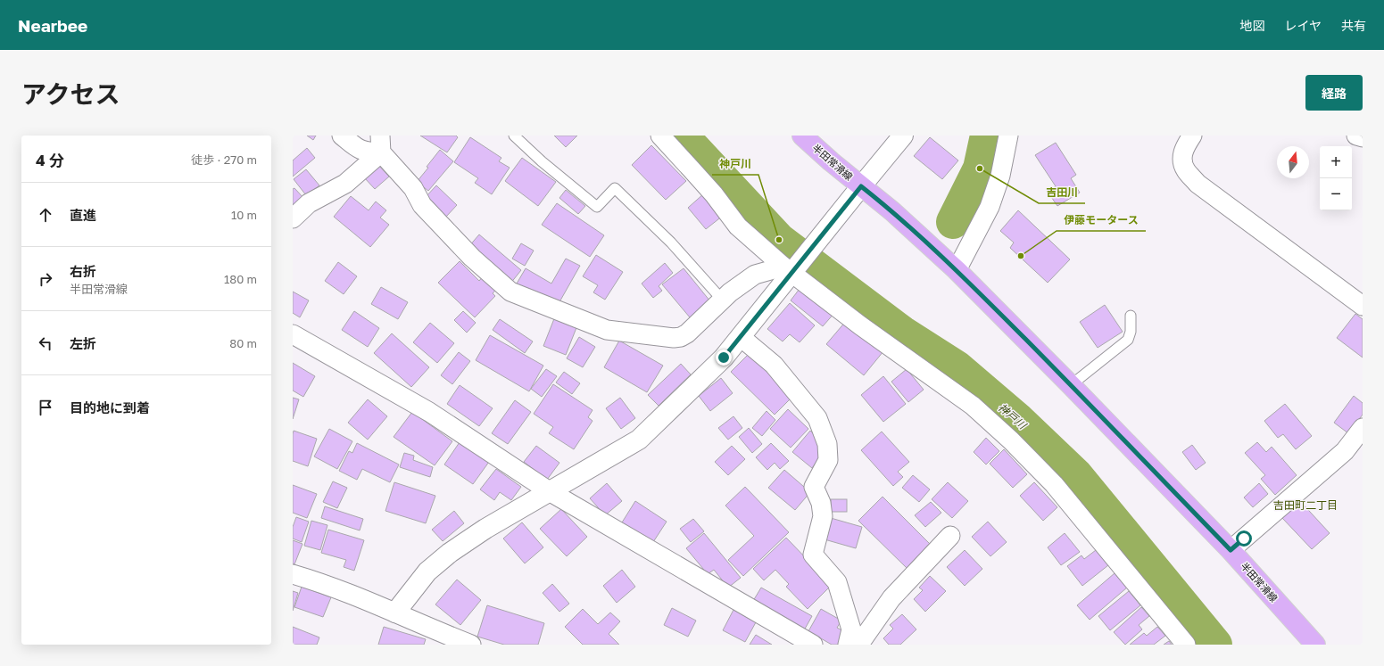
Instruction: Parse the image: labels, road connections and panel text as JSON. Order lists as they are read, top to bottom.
{
  "streets": {
    "main road": ["半田常滑線"]
  },
  "districts": ["吉田町二丁目"],
  "water": ["神戸川"],
  "places": ["吉田川", "神戸川", "伊藤モータース"],
  "north": "top",
  "page": {
    "header": "Nearbee",
    "nav": ["地図", "レイヤ", "共有"],
    "title": "アクセス",
    "buttons": "経路",
    "heading": ["4 分", "徒歩 · 270 m"],
    "map_buttons": ["+", "−"],
    "list": [
      ["直進", "10 m"],
      ["右折", "半田常滑線", "180 m"],
      ["左折", "80 m"],
      "目的地に到着"
    ]
  }
}
